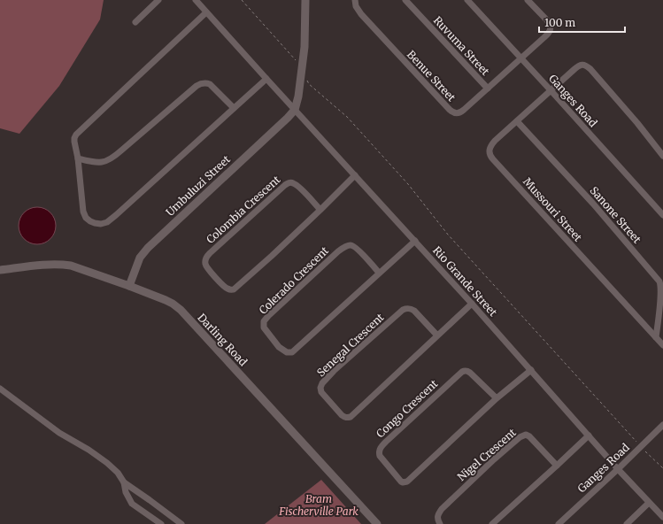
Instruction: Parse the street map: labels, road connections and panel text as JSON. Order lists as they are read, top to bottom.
{
  "streets": {
    "street": [
      "Ruvuma Street",
      "Benue Street",
      "Ganges Road",
      "Umbuluzi Street",
      "Colombia Crescent",
      "Mussouri Street",
      "Sanone Street",
      "Colerado Crescent",
      "Rio Grande Street",
      "Darling Road",
      "Senegal Crescent",
      "Congo Crescent",
      "Nigel Crescent"
    ]
  },
  "crossings": [
    ["Ruvuma Street", "Benue Street"],
    ["Benue Street", "Ganges Road"],
    ["Ganges Road", "Mussouri Street"],
    ["Ganges Road", "Rio Grande Street"],
    ["Umbuluzi Street", "Rio Grande Street"],
    ["Umbuluzi Street", "Darling Road"],
    ["Colombia Crescent", "Rio Grande Street"],
    ["Mussouri Street", "Sanone Street"],
    ["Colerado Crescent", "Rio Grande Street"],
    ["Rio Grande Street", "Senegal Crescent"],
    ["Rio Grande Street", "Congo Crescent"]
  ],
  "parks": ["Bram Fischerville Park"],
  "scale_bar": "100 m"
}
